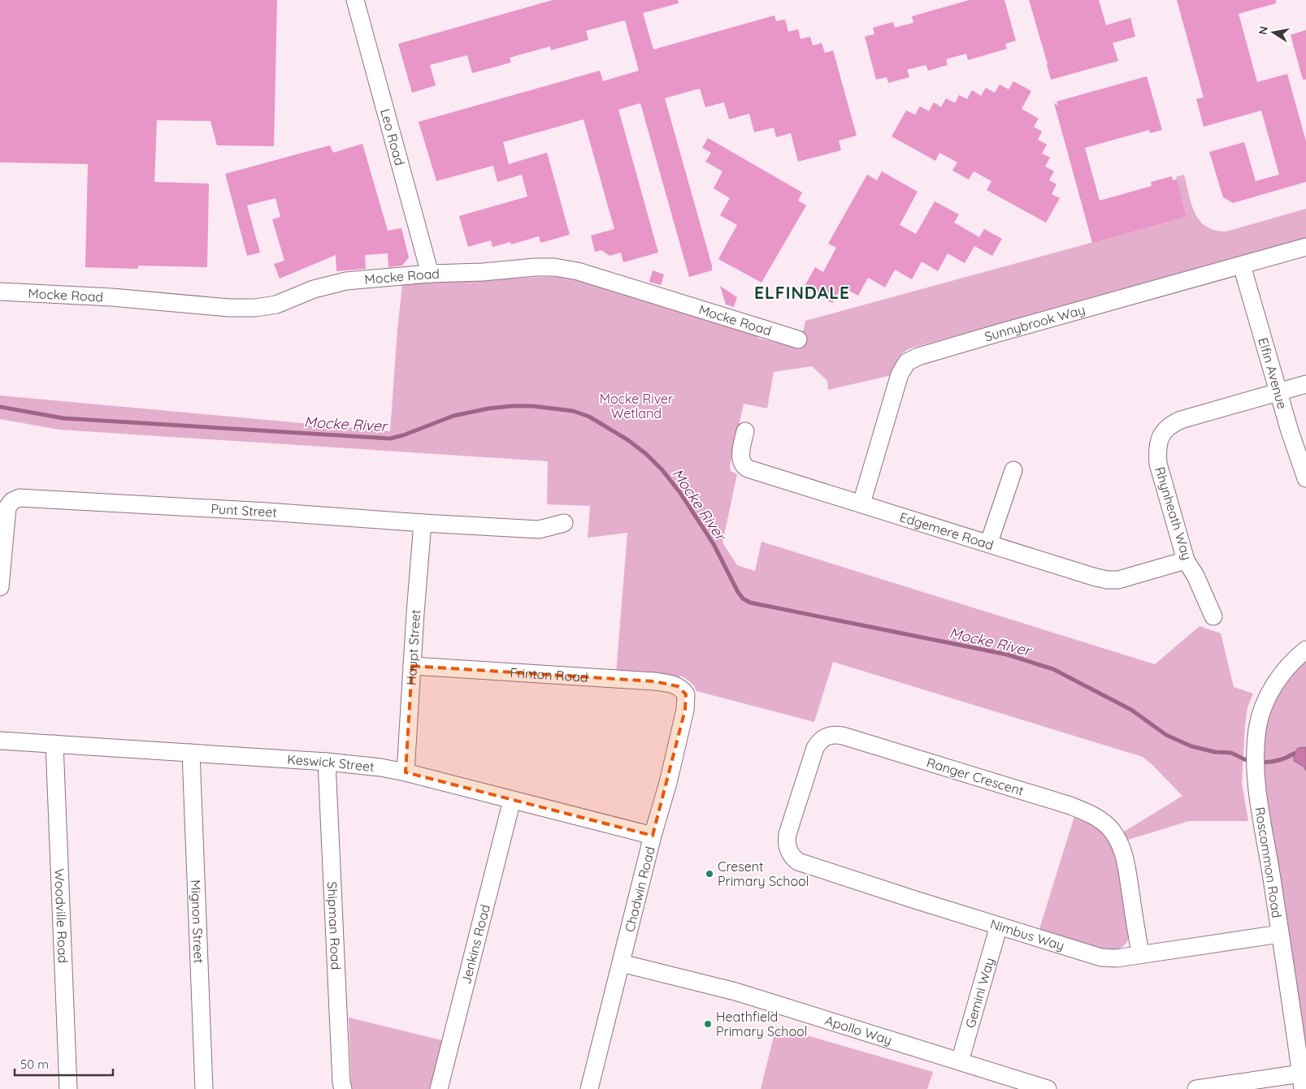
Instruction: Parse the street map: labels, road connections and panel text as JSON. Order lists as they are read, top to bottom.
{
  "streets": {
    "street": [
      "Leo Road",
      "Mocke Road",
      "Sunnybrook Way",
      "Elfin Avenue",
      "Punt Street",
      "Rhynheath Way",
      "Edgemere Road",
      "Haupt Street",
      "Frinton Road",
      "Keswick Street",
      "Ranger Crescent",
      "Roscommon Road",
      "Chadwin Road",
      "Woodville Road",
      "Mignon Street",
      "Shipman Road",
      "Nimbus Way",
      "Jenkins Road",
      "Gemini Way",
      "Apollo Way"
    ]
  },
  "crossings": [
    ["Leo Road", "Mocke Road"],
    ["Sunnybrook Way", "Elfin Avenue"],
    ["Sunnybrook Way", "Edgemere Road"],
    ["Elfin Avenue", "Rhynheath Way"],
    ["Punt Street", "Haupt Street"],
    ["Rhynheath Way", "Edgemere Road"],
    ["Haupt Street", "Frinton Road"],
    ["Haupt Street", "Keswick Street"],
    ["Frinton Road", "Chadwin Road"],
    ["Keswick Street", "Chadwin Road"],
    ["Keswick Street", "Woodville Road"],
    ["Keswick Street", "Mignon Street"],
    ["Keswick Street", "Shipman Road"],
    ["Keswick Street", "Jenkins Road"],
    ["Ranger Crescent", "Nimbus Way"],
    ["Roscommon Road", "Nimbus Way"],
    ["Chadwin Road", "Apollo Way"],
    ["Nimbus Way", "Gemini Way"],
    ["Gemini Way", "Apollo Way"]
  ],
  "districts": ["ELFINDALE"],
  "water": ["Mocke River"],
  "parks": ["Mocke River Wetland"],
  "places": ["Cresent Primary School", "Heathfield Primary School"],
  "scale_bar": "50 m",
  "north": "left"
}
